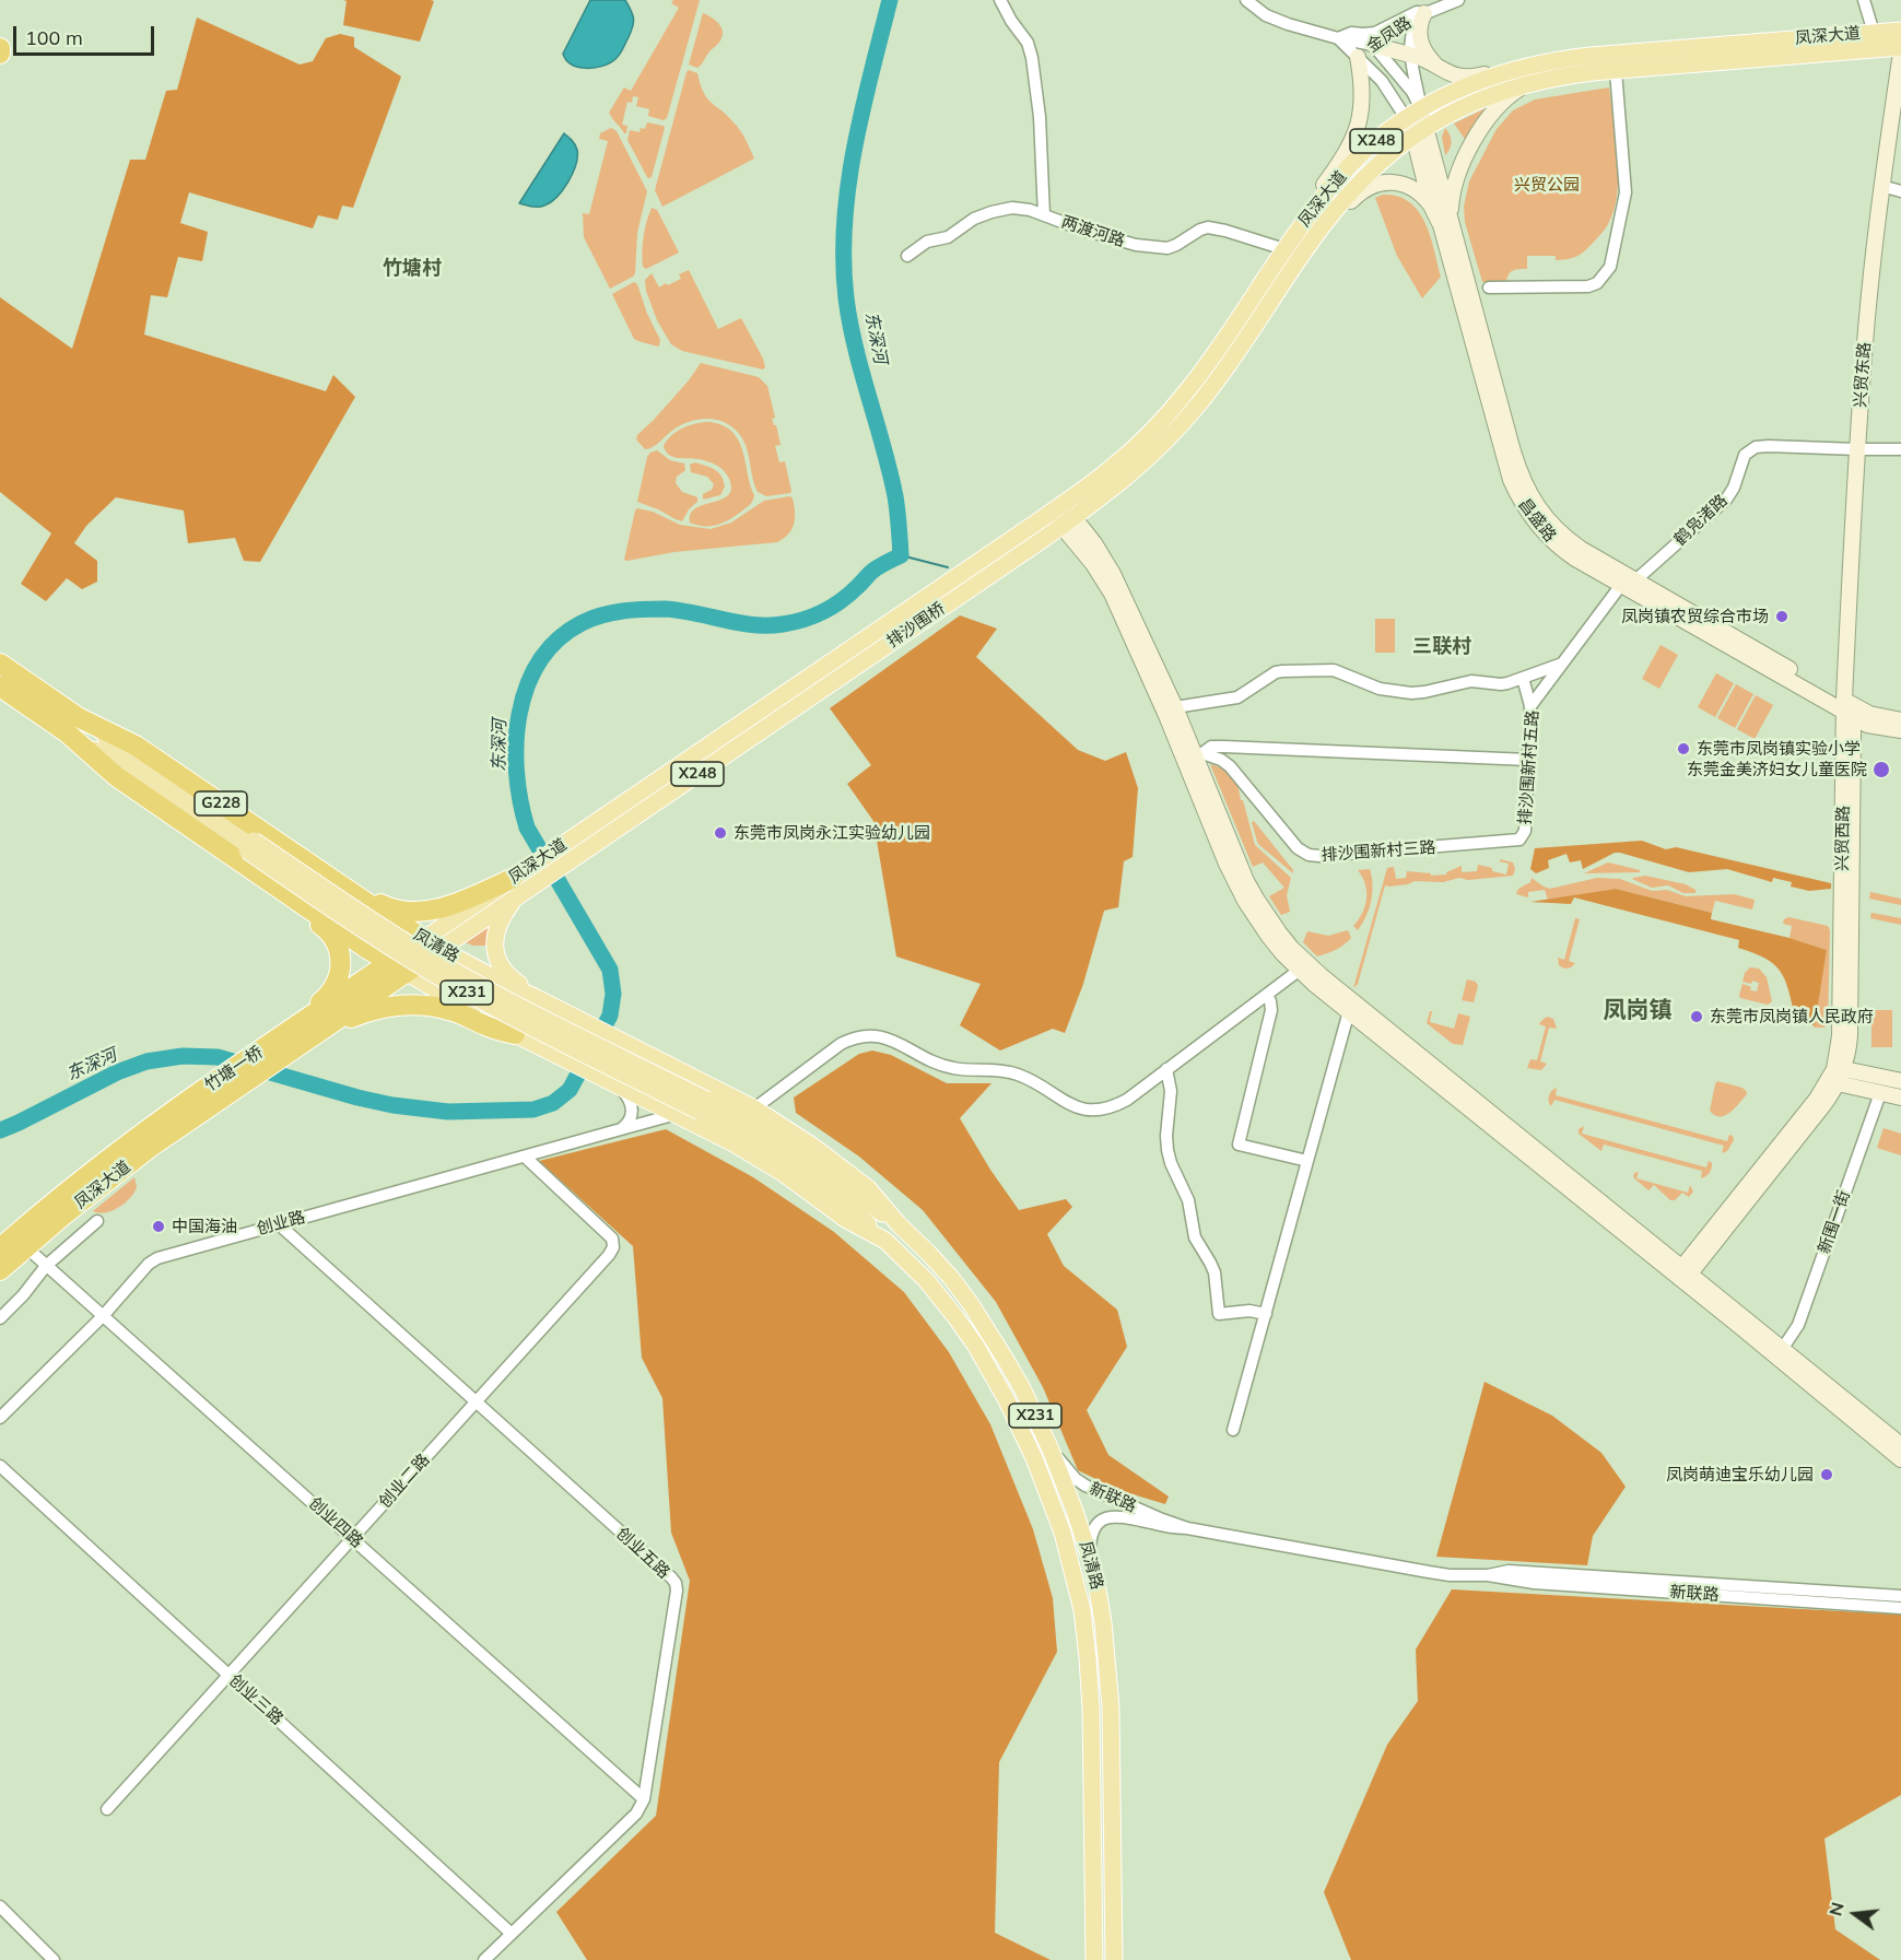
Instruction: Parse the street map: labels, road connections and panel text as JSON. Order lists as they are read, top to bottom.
{
  "streets": {
    "highway": [
      "凤深大道",
      "G228",
      "凤清路",
      "竹塘一桥"
    ],
    "main road": ["X248", "排沙围桥", "X231"],
    "street": [
      "金凤路",
      "两渡河路",
      "兴贸东路",
      "昌盛路",
      "鹤凫渚路",
      "排沙围新村五路",
      "兴贸西路",
      "排沙围新村三路",
      "新围一街",
      "创业路",
      "创业二路",
      "新联路",
      "创业四路",
      "创业五路",
      "创业三路"
    ]
  },
  "crossings": [
    ["凤深大道", "两渡河路"],
    ["凤深大道", "兴贸东路"],
    ["凤深大道", "昌盛路"],
    ["凤深大道", "排沙围桥"],
    ["凤深大道", "G228"],
    ["凤深大道", "凤清路"],
    ["凤深大道", "竹塘一桥"],
    ["凤深大道", "创业四路"],
    ["兴贸东路", "昌盛路"],
    ["兴贸东路", "鹤凫渚路"],
    ["兴贸东路", "兴贸西路"],
    ["昌盛路", "鹤凫渚路"],
    ["昌盛路", "兴贸西路"],
    ["鹤凫渚路", "排沙围新村五路"],
    ["排沙围新村五路", "排沙围新村三路"],
    ["G228", "凤清路"],
    ["G228", "竹塘一桥"],
    ["凤清路", "创业路"],
    ["凤清路", "新联路"],
    ["创业路", "创业二路"],
    ["创业路", "创业四路"],
    ["创业路", "创业五路"],
    ["创业二路", "创业四路"],
    ["创业二路", "创业五路"],
    ["创业二路", "创业三路"],
    ["创业四路", "创业五路"],
    ["创业五路", "创业三路"]
  ],
  "districts": ["竹塘村", "三联村", "凤岗镇"],
  "water": ["东深河"],
  "parks": ["兴贸公园"],
  "places": [
    "凤岗镇农贸综合市场",
    "东莞市凤岗镇实验小学",
    "东莞金美济妇女儿童医院",
    "东莞市凤岗永江实验幼儿园",
    "东莞市凤岗镇人民政府",
    "中国海油",
    "凤岗萌迪宝乐幼儿园"
  ],
  "scale_bar": "100 m",
  "north": "left"
}
